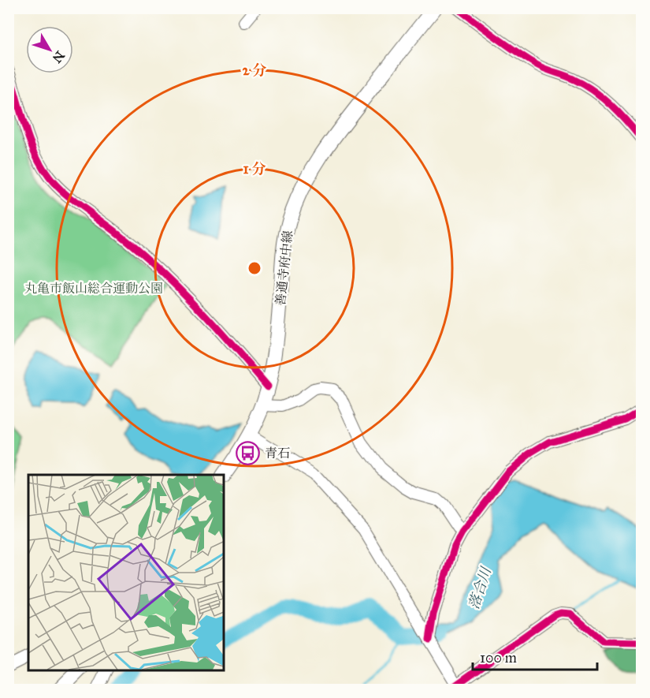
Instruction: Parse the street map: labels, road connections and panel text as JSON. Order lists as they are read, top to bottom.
{
  "streets": {
    "main road": ["善通寺府中線"]
  },
  "water": ["落合川"],
  "parks": ["丸亀市飯山総合運動公園"],
  "places": {
    "bus stop": ["青石"]
  },
  "scale_bar": "100 m",
  "north": "bottom right",
  "rings": ["2 分", "1 分"]
}
